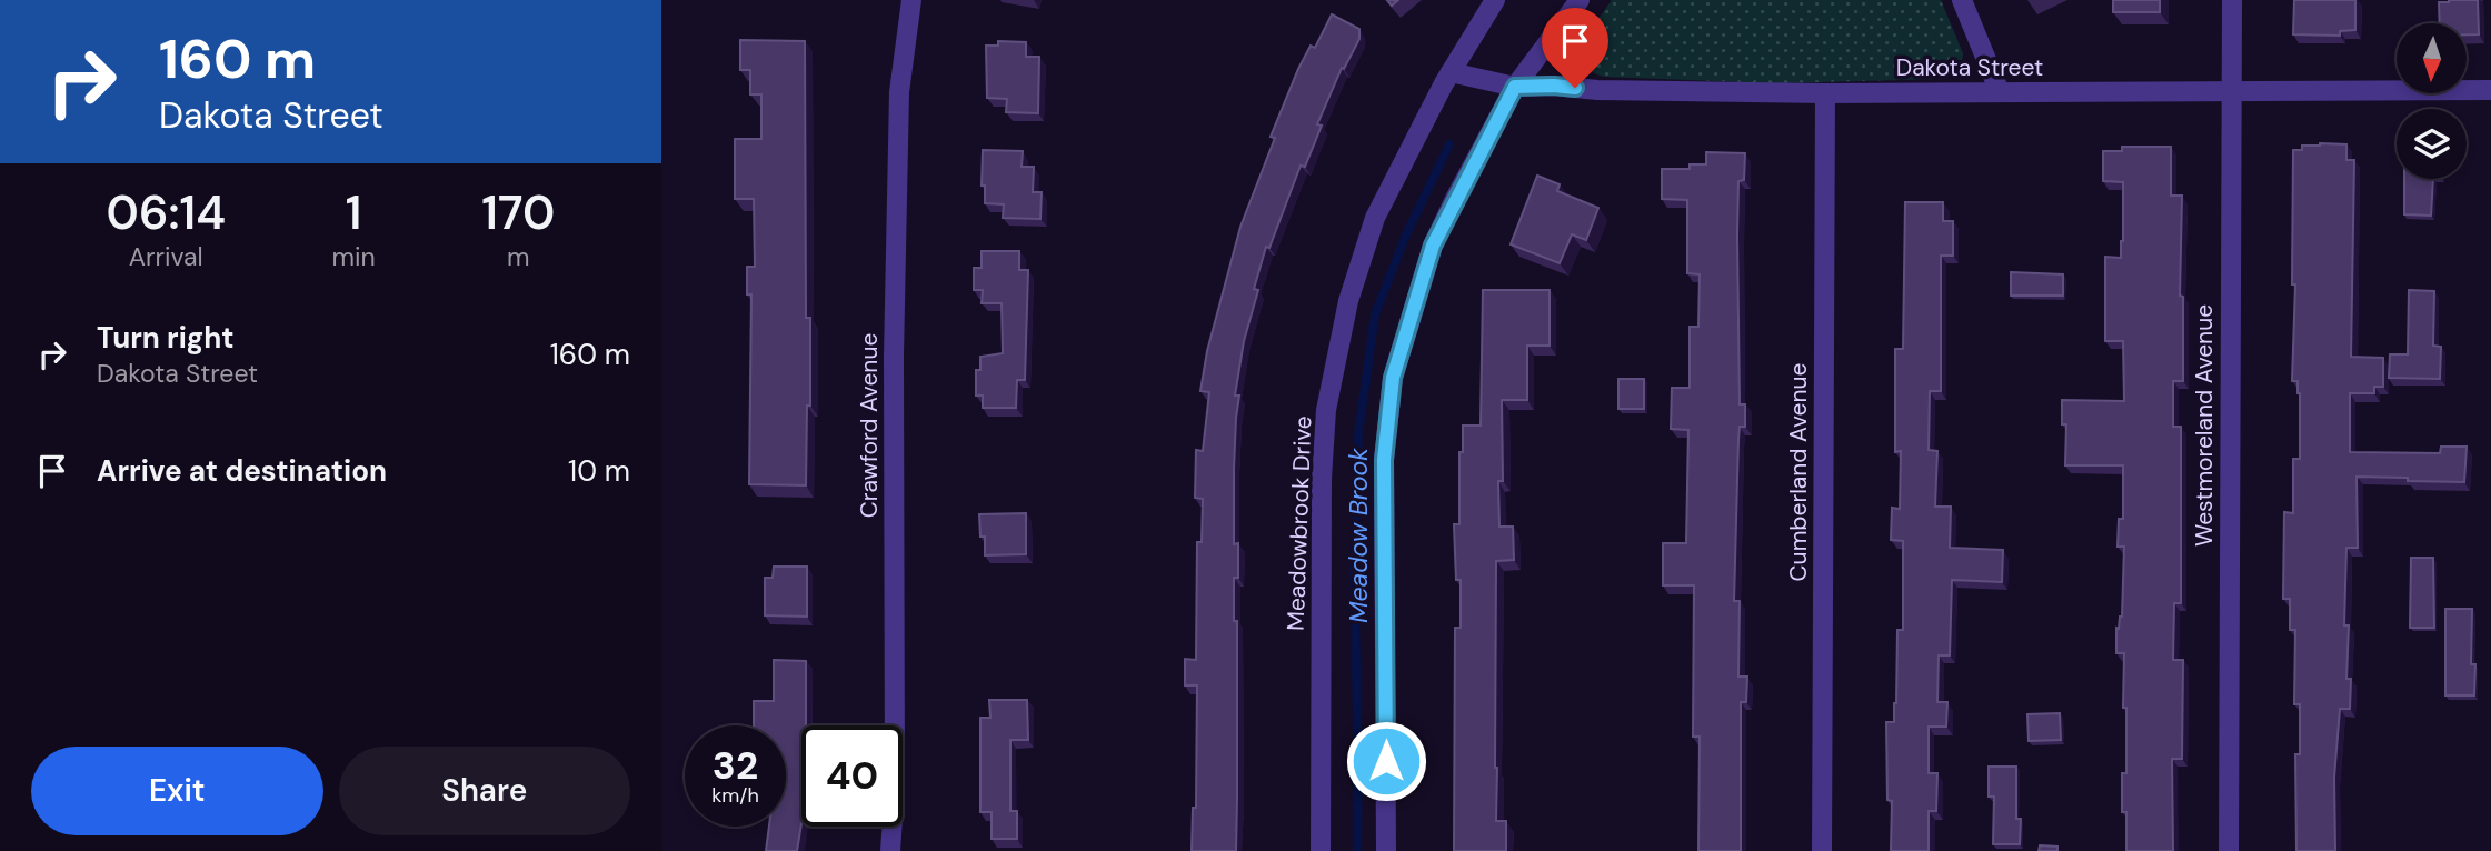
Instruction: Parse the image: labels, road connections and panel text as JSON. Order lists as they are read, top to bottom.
{
  "streets": {
    "street": [
      "Dakota Street",
      "Crawford Avenue",
      "Westmoreland Avenue",
      "Cumberland Avenue",
      "Meadowbrook Drive"
    ]
  },
  "crossings": [
    ["Dakota Street", "Westmoreland Avenue"],
    ["Dakota Street", "Cumberland Avenue"],
    ["Dakota Street", "Meadowbrook Drive"]
  ],
  "water": ["Meadow Brook"],
  "north": "bottom",
  "page": {
    "turn": ["160 m", "Dakota Street"],
    "eta": [
      "06:14",
      "Arrival",
      "1",
      "min",
      "170",
      "m"
    ],
    "list": [
      {
        "name": "Turn right",
        "note": "Dakota Street",
        "value": "160 m"
      },
      {
        "name": "Arrive at destination",
        "value": "10 m"
      }
    ],
    "speed": "32 km/h",
    "limit": "40",
    "buttons": ["Exit", "Share"]
  }
}
